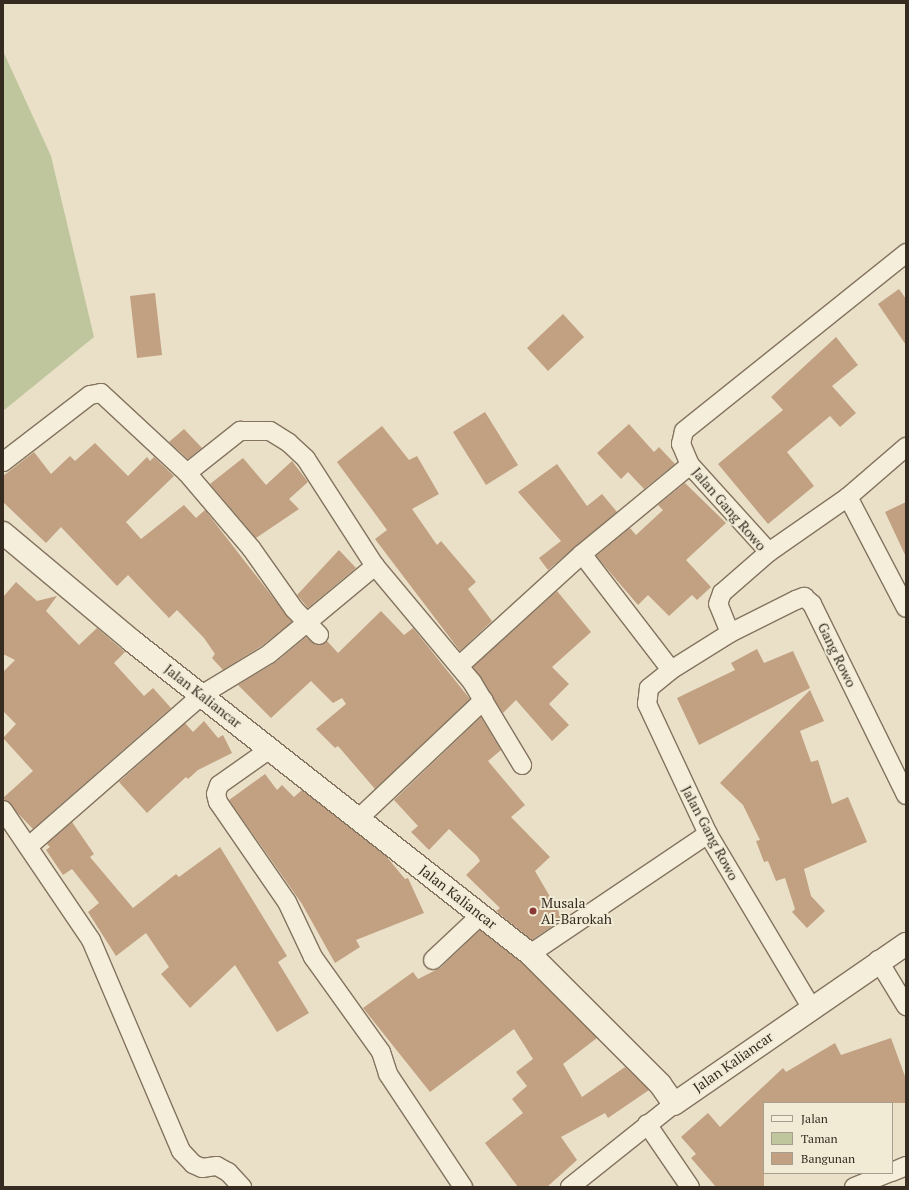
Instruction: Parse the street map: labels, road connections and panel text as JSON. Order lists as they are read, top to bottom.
{
  "streets": {
    "street": ["Jalan Gang Rowo", "Gang Rowo", "Jalan Kaliancar"]
  },
  "crossings": [
    ["Jalan Gang Rowo", "Gang Rowo"],
    ["Jalan Gang Rowo", "Jalan Kaliancar"]
  ],
  "places": ["Musala Al-Barokah"],
  "legend": ["Jalan", "Taman", "Bangunan"]
}
